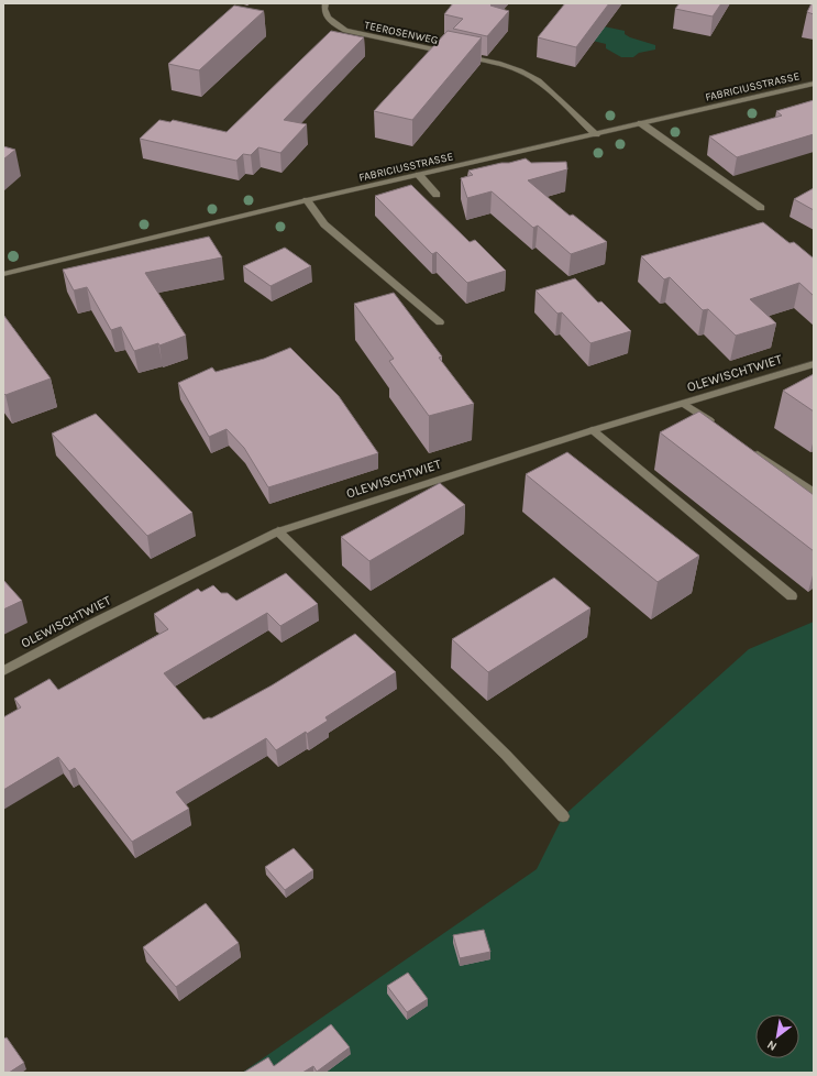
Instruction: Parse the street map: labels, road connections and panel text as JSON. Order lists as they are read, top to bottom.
{
  "streets": {
    "street": ["TEEROSENWEG", "FABRICIUSSTRASSE", "OLEWISCHTWIET"]
  },
  "crossings": [
    ["TEEROSENWEG", "FABRICIUSSTRASSE"]
  ],
  "north": "bottom left"
}
